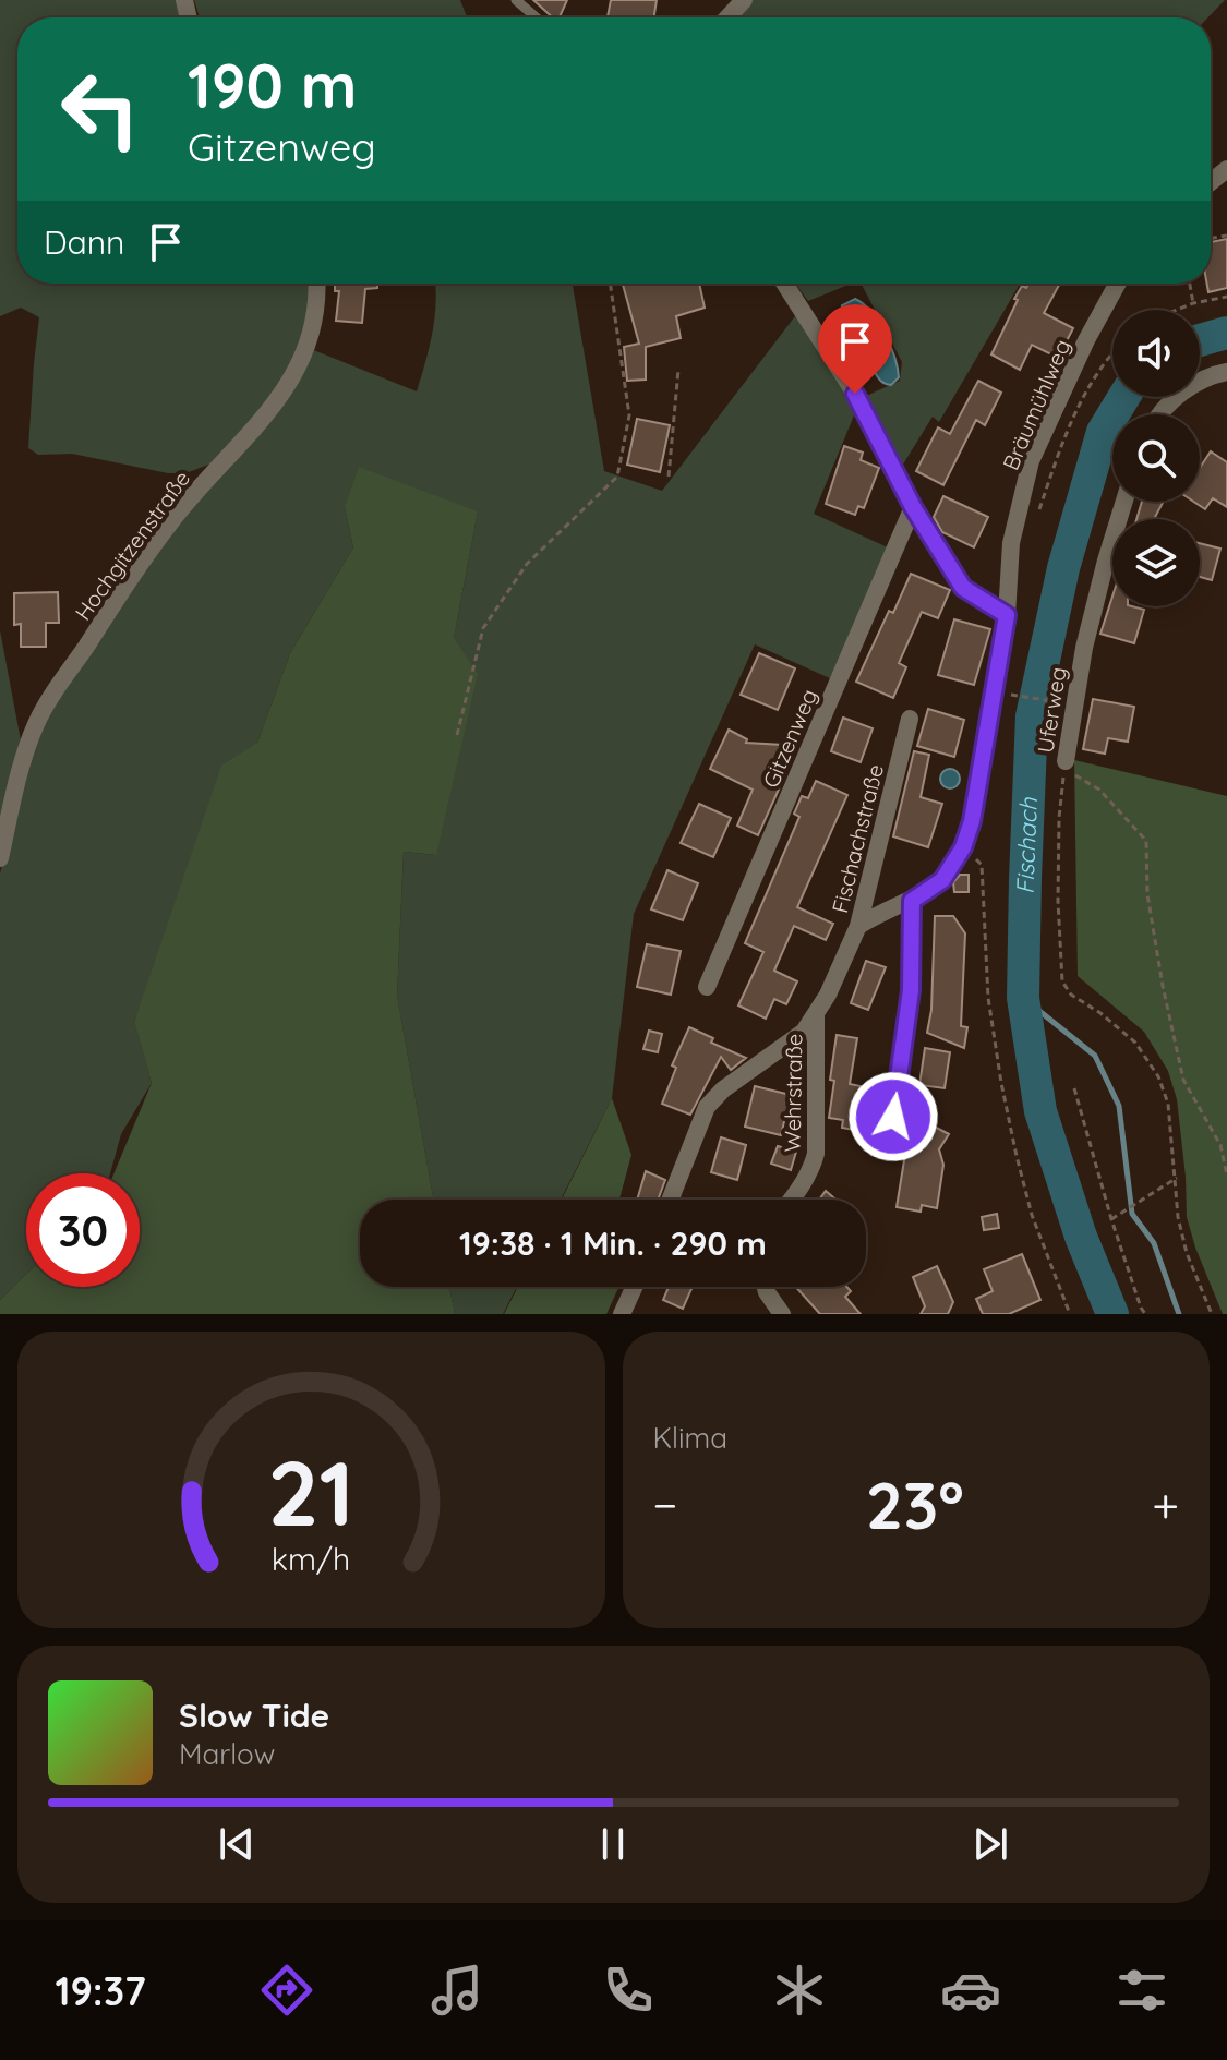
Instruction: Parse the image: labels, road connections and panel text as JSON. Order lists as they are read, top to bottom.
{
  "streets": {
    "street": [
      "Bräumühlweg",
      "Hochgitzenstraße",
      "Uferweg",
      "Gitzenweg",
      "Fischachstraße",
      "Wehrstraße"
    ]
  },
  "crossings": [
    ["Bräumühlweg", "Fischachstraße"],
    ["Fischachstraße", "Wehrstraße"]
  ],
  "water": ["Fischach"],
  "page": {
    "turn": ["190 m", "Gitzenweg"],
    "then": "Dann",
    "limit": "30",
    "trip": "19:38 · 1 Min. · 290 m",
    "tile": "Klima",
    "heat": ["−", "23°", "+"],
    "song": ["Slow Tide", "Marlow"],
    "tabs": "19:37",
    "gauge": ["21", "km/h"]
  }
}
